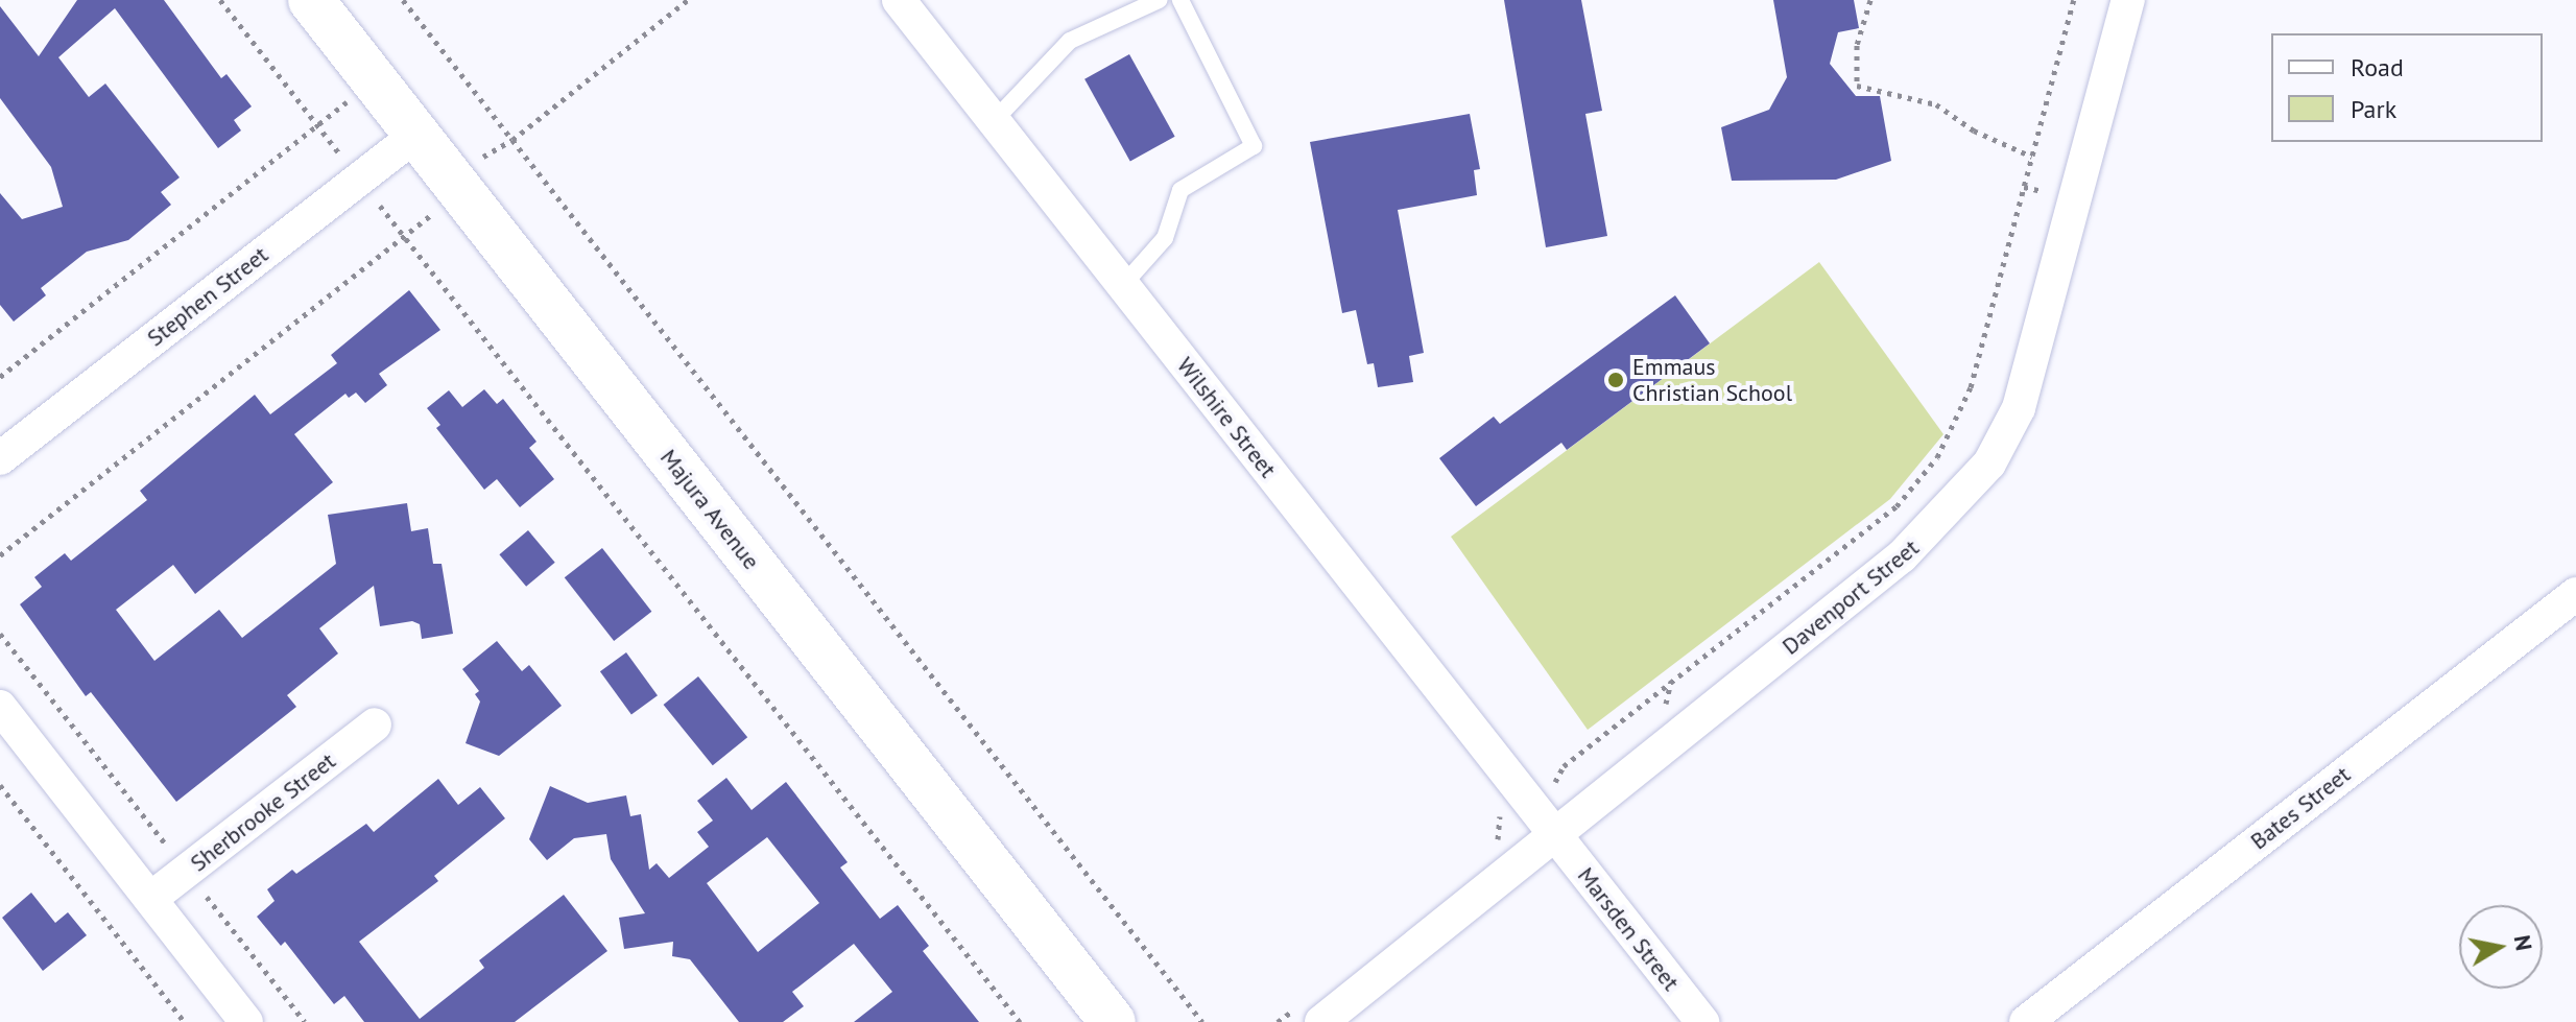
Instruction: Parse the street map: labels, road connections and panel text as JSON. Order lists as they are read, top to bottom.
{
  "streets": {
    "main road": ["Majura Avenue"],
    "street": [
      "Stephen Street",
      "Wilshire Street",
      "Davenport Street",
      "Bates Street",
      "Sherbrooke Street",
      "Marsden Street"
    ]
  },
  "crossings": [
    ["Stephen Street", "Majura Avenue"],
    ["Wilshire Street", "Davenport Street"],
    ["Wilshire Street", "Marsden Street"],
    ["Davenport Street", "Marsden Street"]
  ],
  "places": ["Emmaus Christian School"],
  "legend": ["Road", "Park"],
  "north": "right"
}
